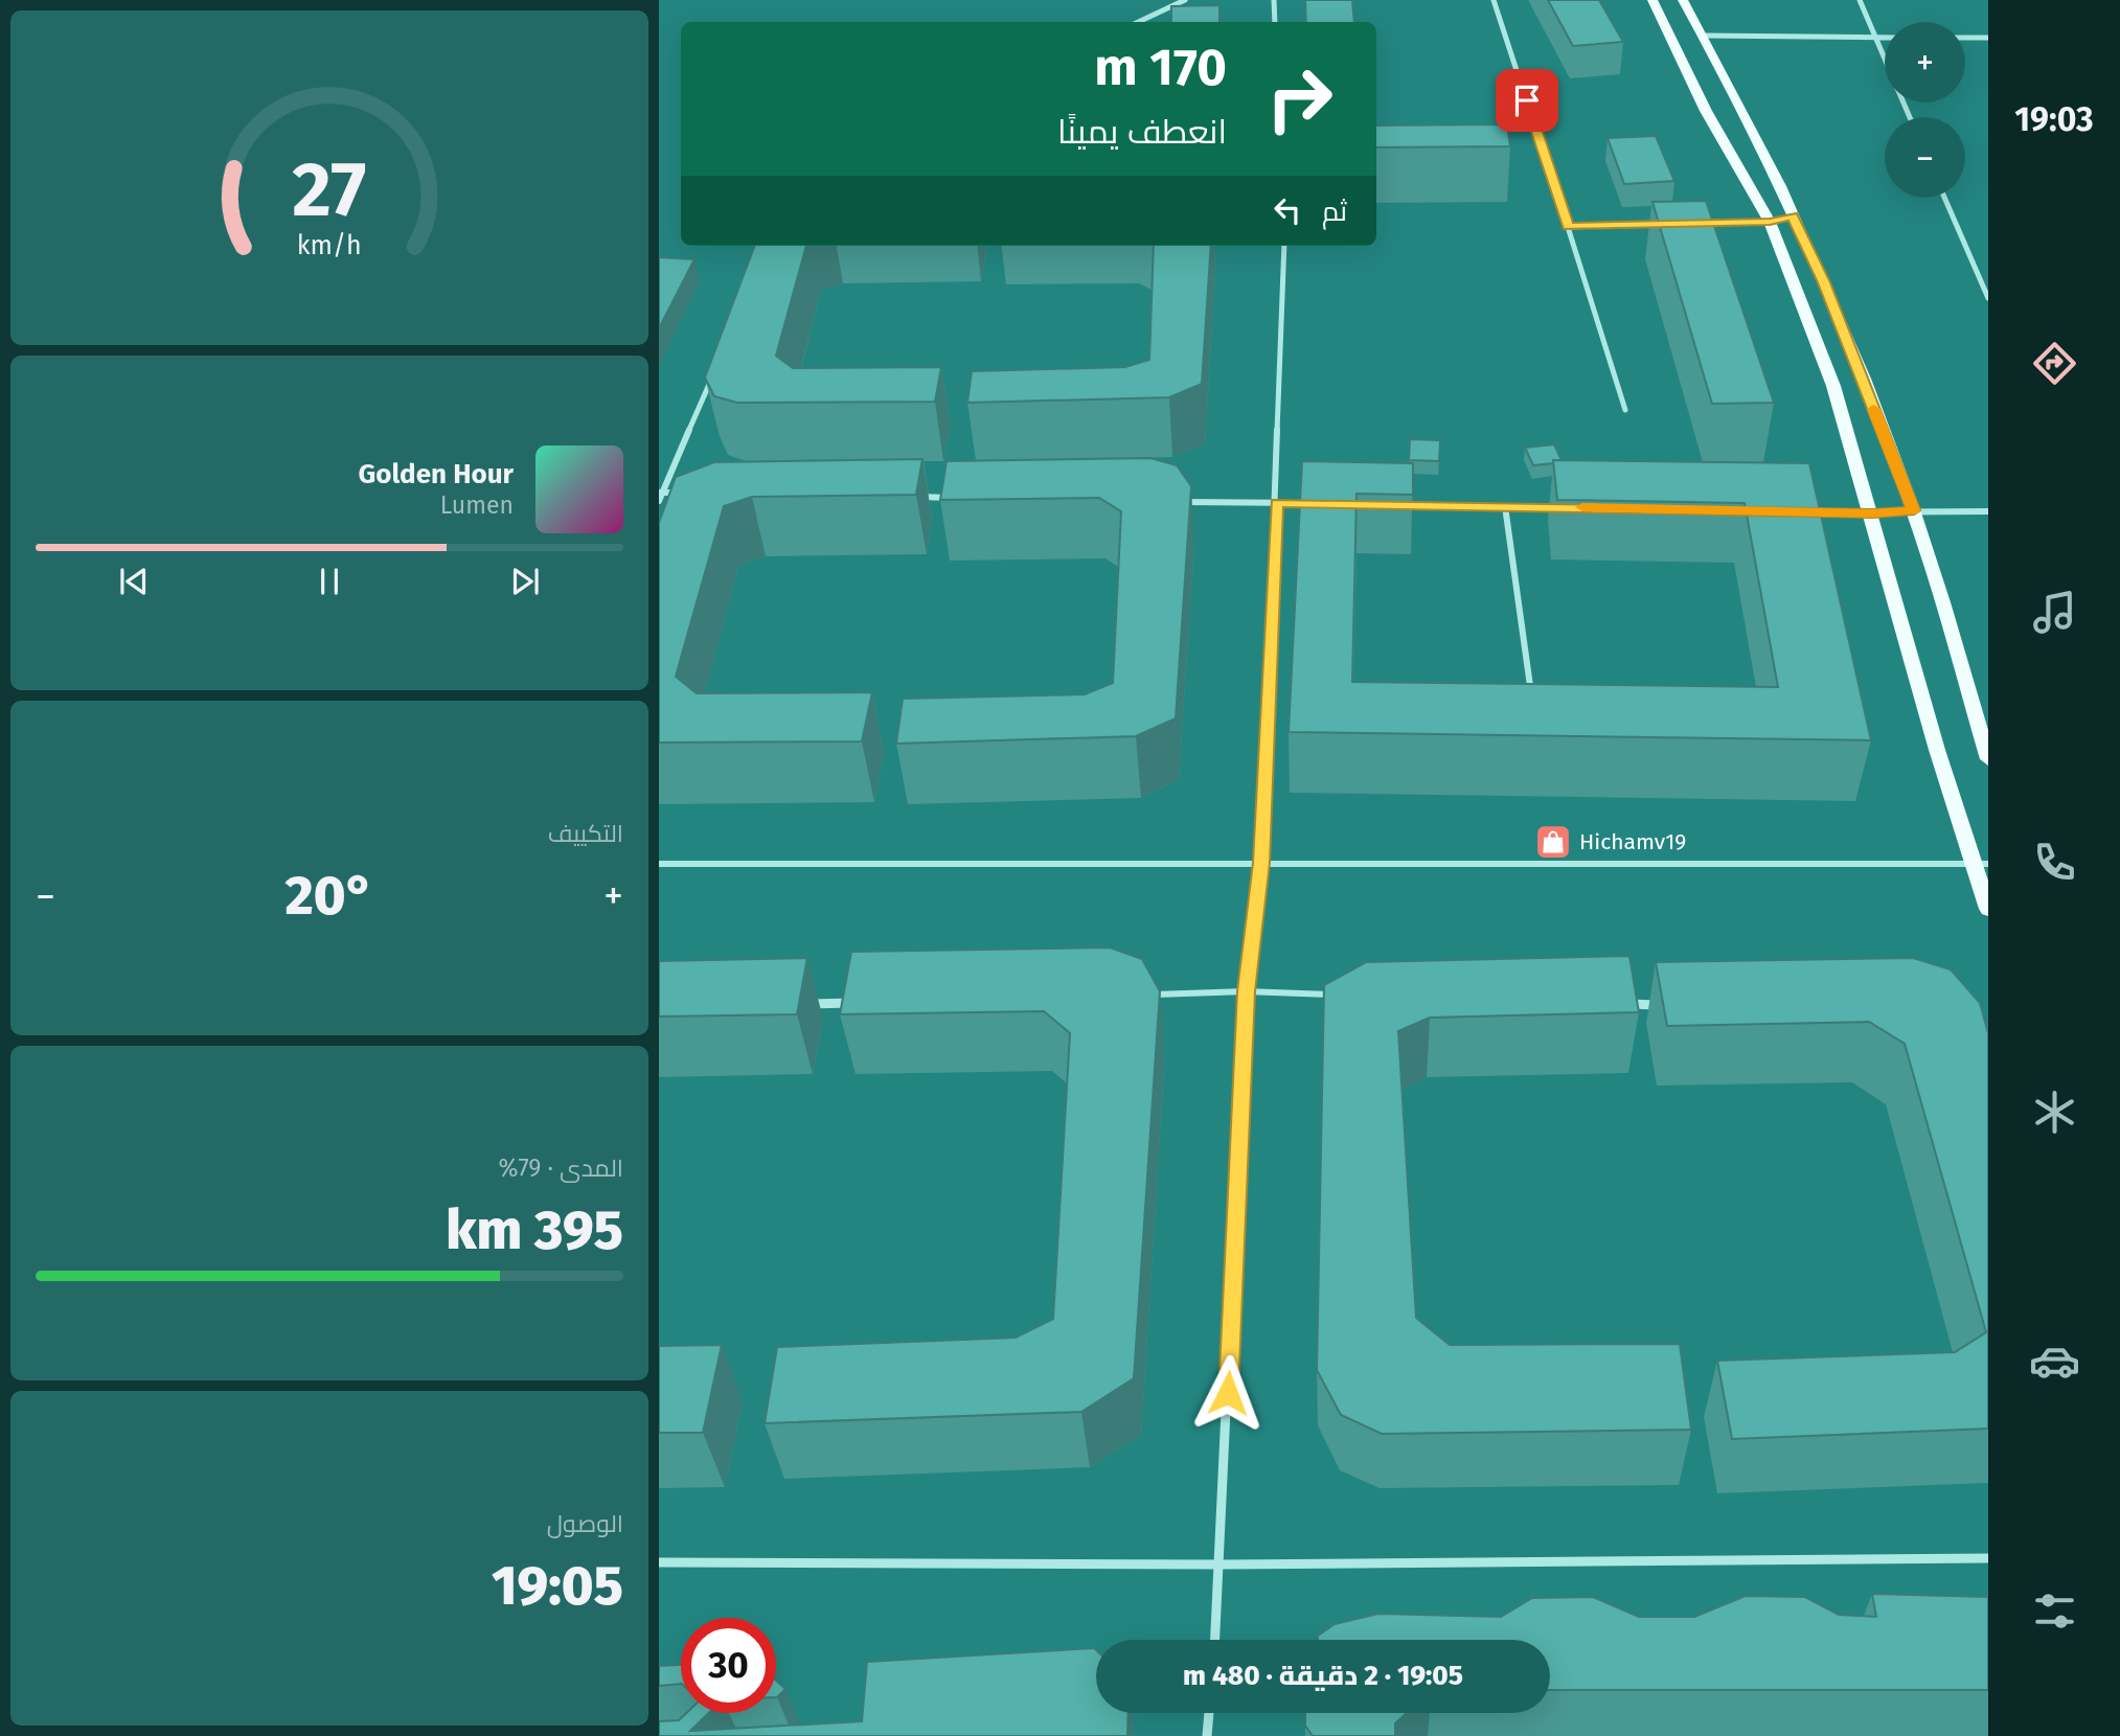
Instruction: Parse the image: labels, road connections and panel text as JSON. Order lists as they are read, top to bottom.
{
  "places": {
    "shop": ["Hichamv19"]
  },
  "page": {
    "tabs": "19:03",
    "map_buttons": ["+", "−"],
    "turn": ["170 m", "انعطف يمينًا"],
    "then": "ثم",
    "song": ["Golden Hour", "Lumen"],
    "tile": [
      "التكييف",
      ["المدى · 79%", "395 km"],
      ["الوصول", "19:05"]
    ],
    "heat": ["−", "20°", "+"],
    "limit": "30",
    "trip": "19:05 · 2 دقيقة · 480 m",
    "gauge": ["27", "km/h"]
  }
}
